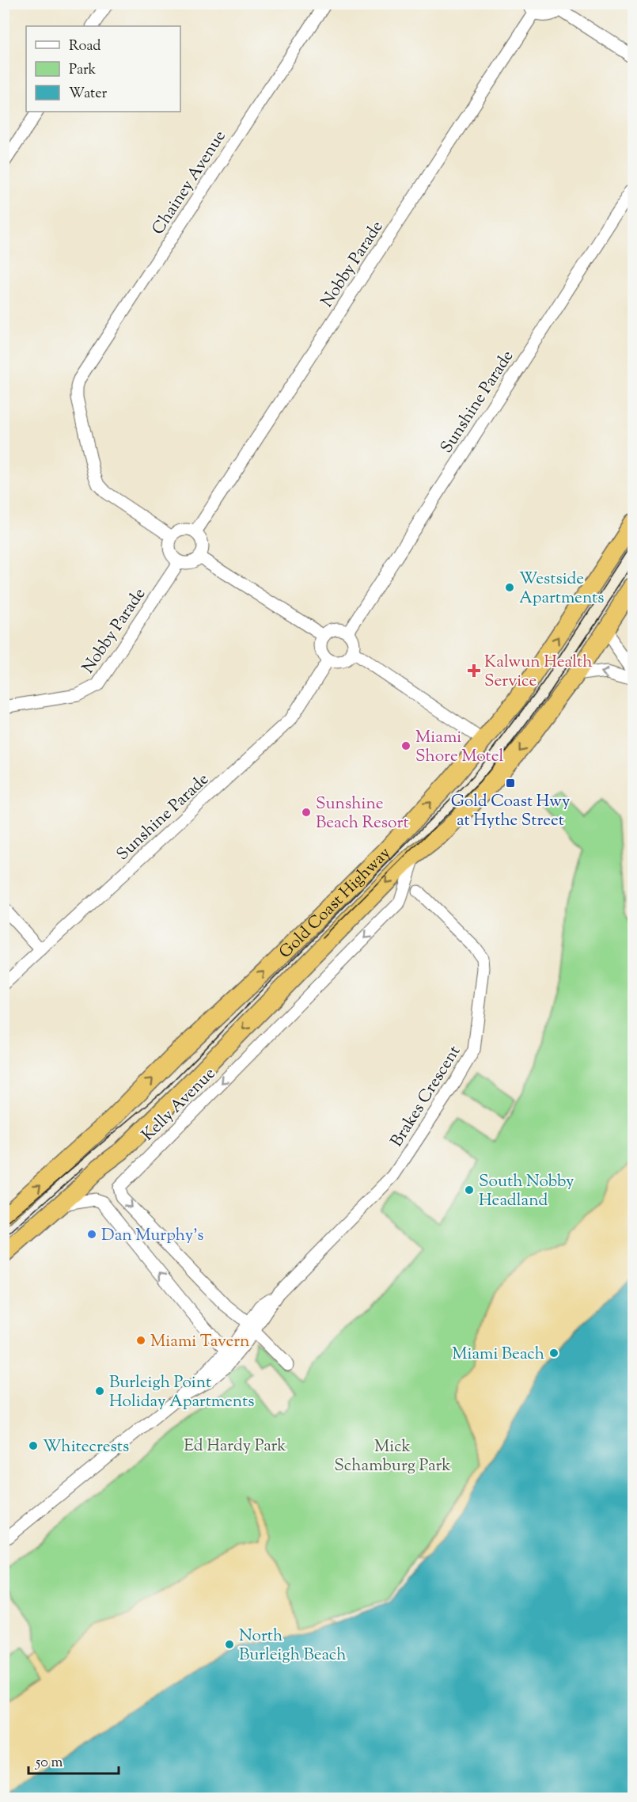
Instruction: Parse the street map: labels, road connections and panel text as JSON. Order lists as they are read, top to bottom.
{
  "streets": {
    "highway": ["Gold Coast Highway"],
    "street": [
      "Chainey Avenue",
      "Nobby Parade",
      "Sunshine Parade",
      "Brakes Crescent",
      "Kelly Avenue"
    ]
  },
  "crossings": [
    ["Chainey Avenue", "Nobby Parade"],
    ["Gold Coast Highway", "Kelly Avenue"],
    ["Brakes Crescent", "Kelly Avenue"]
  ],
  "parks": ["Ed Hardy Park", "Mick Schamburg Park"],
  "places": {
    "other": [
      "Westside Apartments",
      "Miami Shore Motel",
      "Sunshine Beach Resort",
      "South Nobby Headland",
      "Dan Murphy's",
      "Miami Tavern",
      "Miami Beach",
      "Burleigh Point Holiday Apartments",
      "Whitecrests",
      "North Burleigh Beach"
    ],
    "health": ["Kalwun Health Service"],
    "transit": ["Gold Coast Hwy at Hythe Street"]
  },
  "legend": ["Road", "Park", "Water"],
  "scale_bar": "50 m"
}
